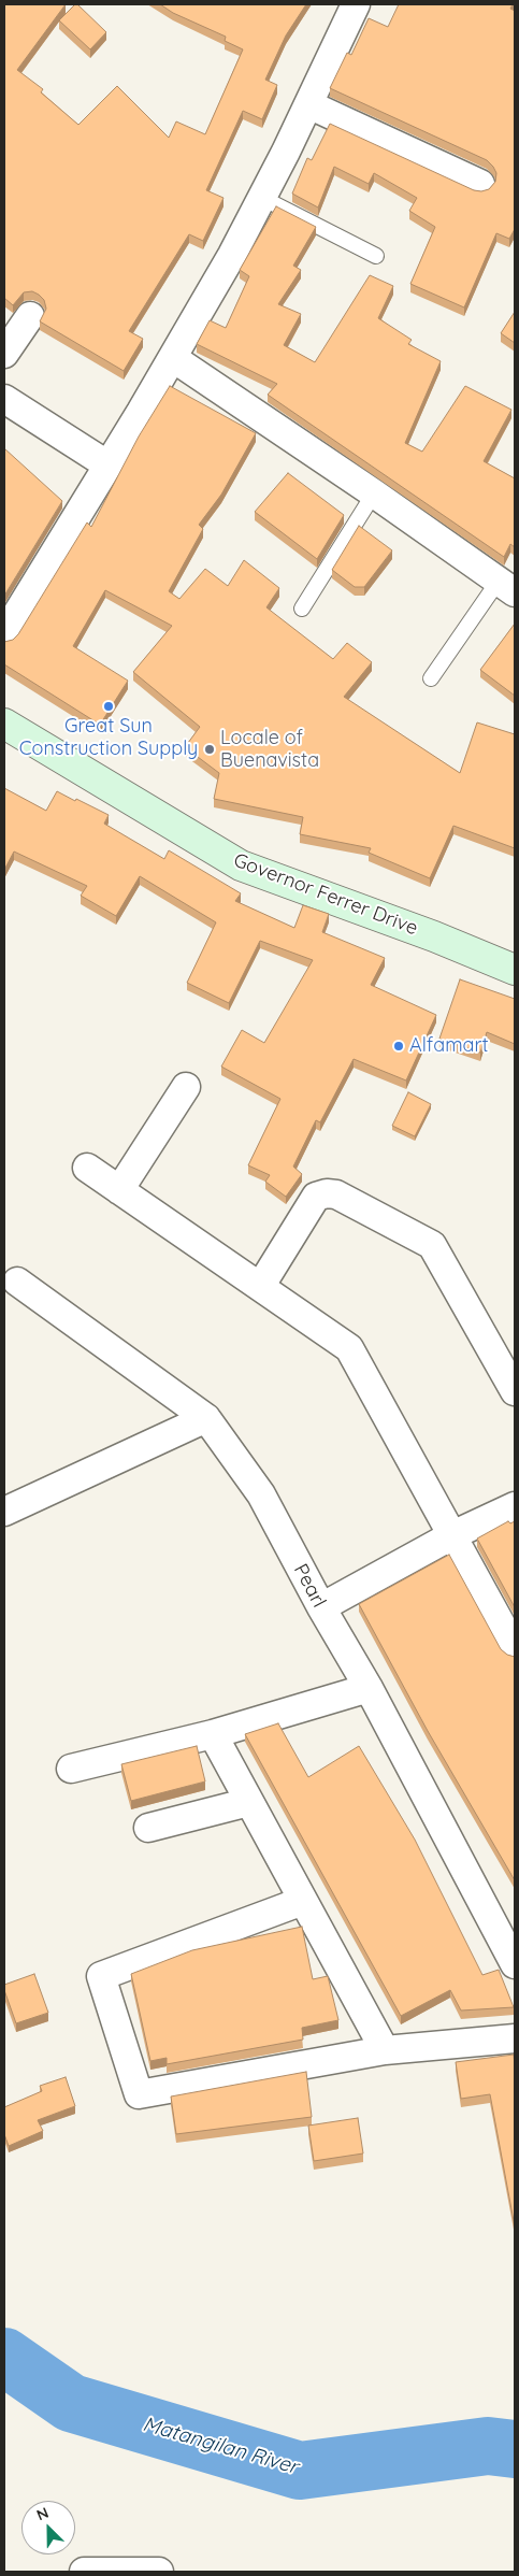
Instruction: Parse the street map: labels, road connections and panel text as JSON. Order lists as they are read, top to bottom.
{
  "streets": {
    "main road": ["Governor Ferrer Drive"],
    "street": ["Pearl"]
  },
  "water": ["Matangilan River"],
  "places": ["Great Sun Construction Supply", "Locale of Buenavista", "Alfamart"],
  "north": "top left"
}
